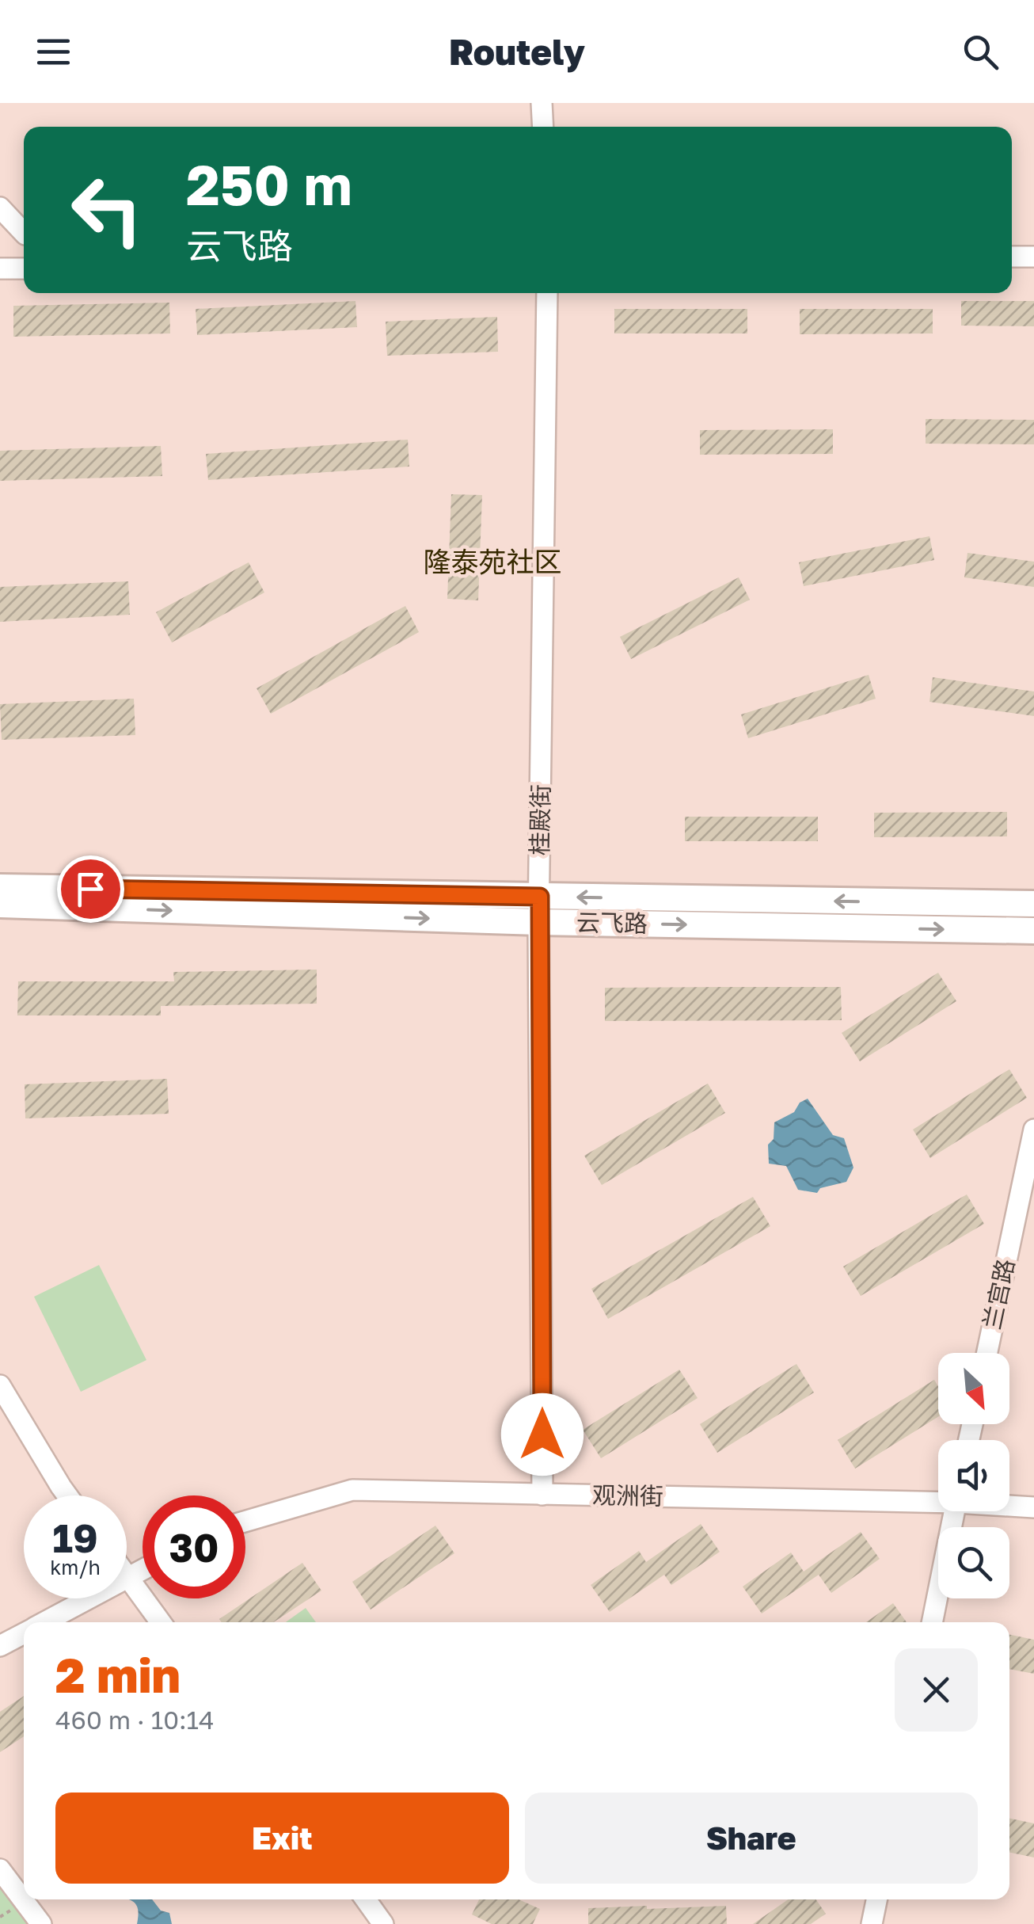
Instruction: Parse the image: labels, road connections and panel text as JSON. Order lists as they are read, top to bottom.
{
  "streets": {
    "main road": ["云飞路"],
    "street": ["桂殿街", "兰宫路", "观洲街"]
  },
  "crossings": [
    ["桂殿街", "云飞路"],
    ["桂殿街", "观洲街"]
  ],
  "districts": ["隆泰苑社区"],
  "north": "bottom right",
  "page": {
    "header": "Routely",
    "turn": ["250 m", "云飞路"],
    "speed": "19 km/h",
    "limit": "30",
    "heading": ["2 min", "460 m · 10:14"],
    "buttons": ["Exit", "Share"]
  }
}
